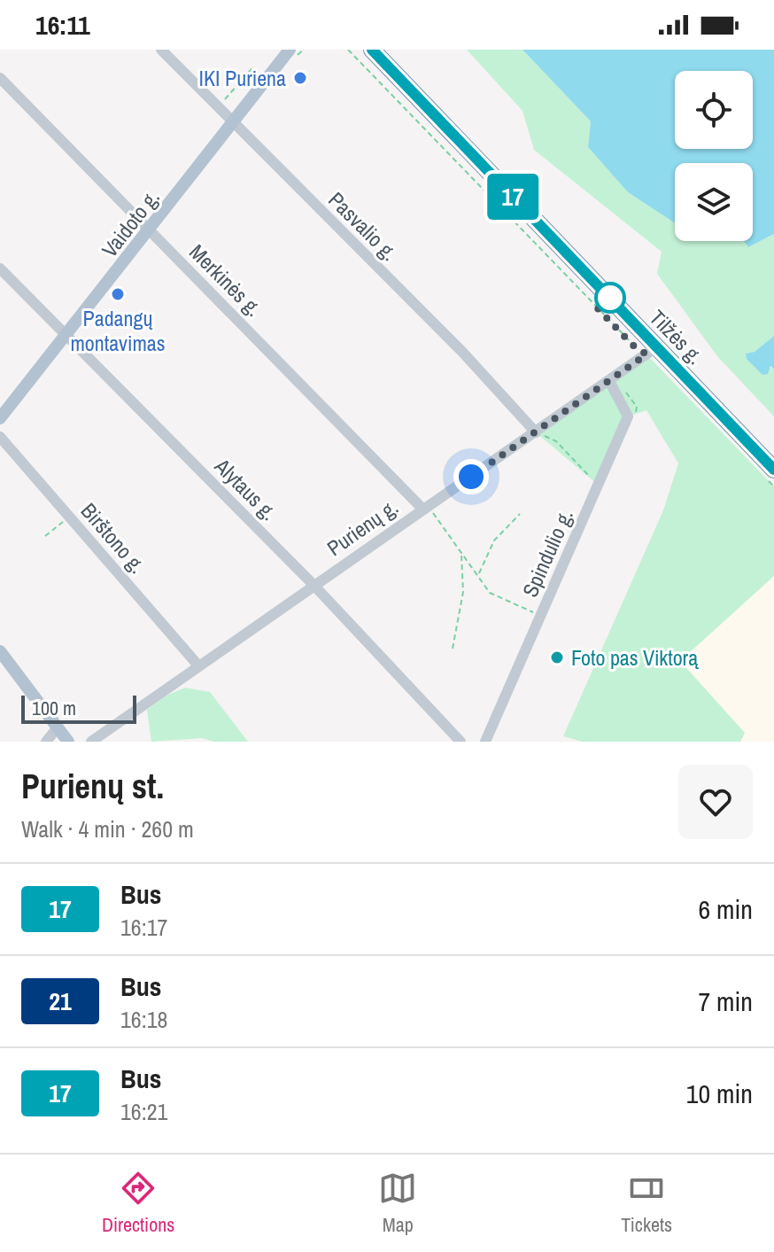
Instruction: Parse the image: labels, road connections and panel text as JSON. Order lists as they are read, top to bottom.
{
  "streets": {
    "highway": ["Tilžės g."],
    "main road": ["Vaidoto g."],
    "street": [
      "Pasvalio g.",
      "Merkinės g.",
      "Alytaus g.",
      "Purienų g.",
      "Birštono g.",
      "Spindulio g."
    ]
  },
  "crossings": [
    ["Vaidoto g.", "Pasvalio g."],
    ["Vaidoto g.", "Merkinės g."],
    ["Vaidoto g.", "Alytaus g."],
    ["Pasvalio g.", "Purienų g."],
    ["Merkinės g.", "Purienų g."],
    ["Tilžės g.", "Purienų g."],
    ["Alytaus g.", "Purienų g."],
    ["Purienų g.", "Birštono g."],
    ["Purienų g.", "Spindulio g."]
  ],
  "places": ["IKI Puriena", "Padangų montavimas", "Foto pas Viktorą"],
  "lines": ["bus line 17"],
  "scale_bar": "100 m",
  "page": {
    "status": "16:11",
    "on_map": "17",
    "scale": "100 m",
    "heading": ["Purienų st.", "Walk · 4 min · 260 m"],
    "list": [
      {
        "mark": "17",
        "name": "Bus",
        "note": "16:17",
        "value": "6 min"
      },
      {
        "mark": "21",
        "name": "Bus",
        "note": "16:18",
        "value": "7 min"
      },
      {
        "mark": "17",
        "name": "Bus",
        "note": "16:21",
        "value": "10 min"
      }
    ],
    "tabs": ["Directions", "Map", "Tickets"]
  }
}
